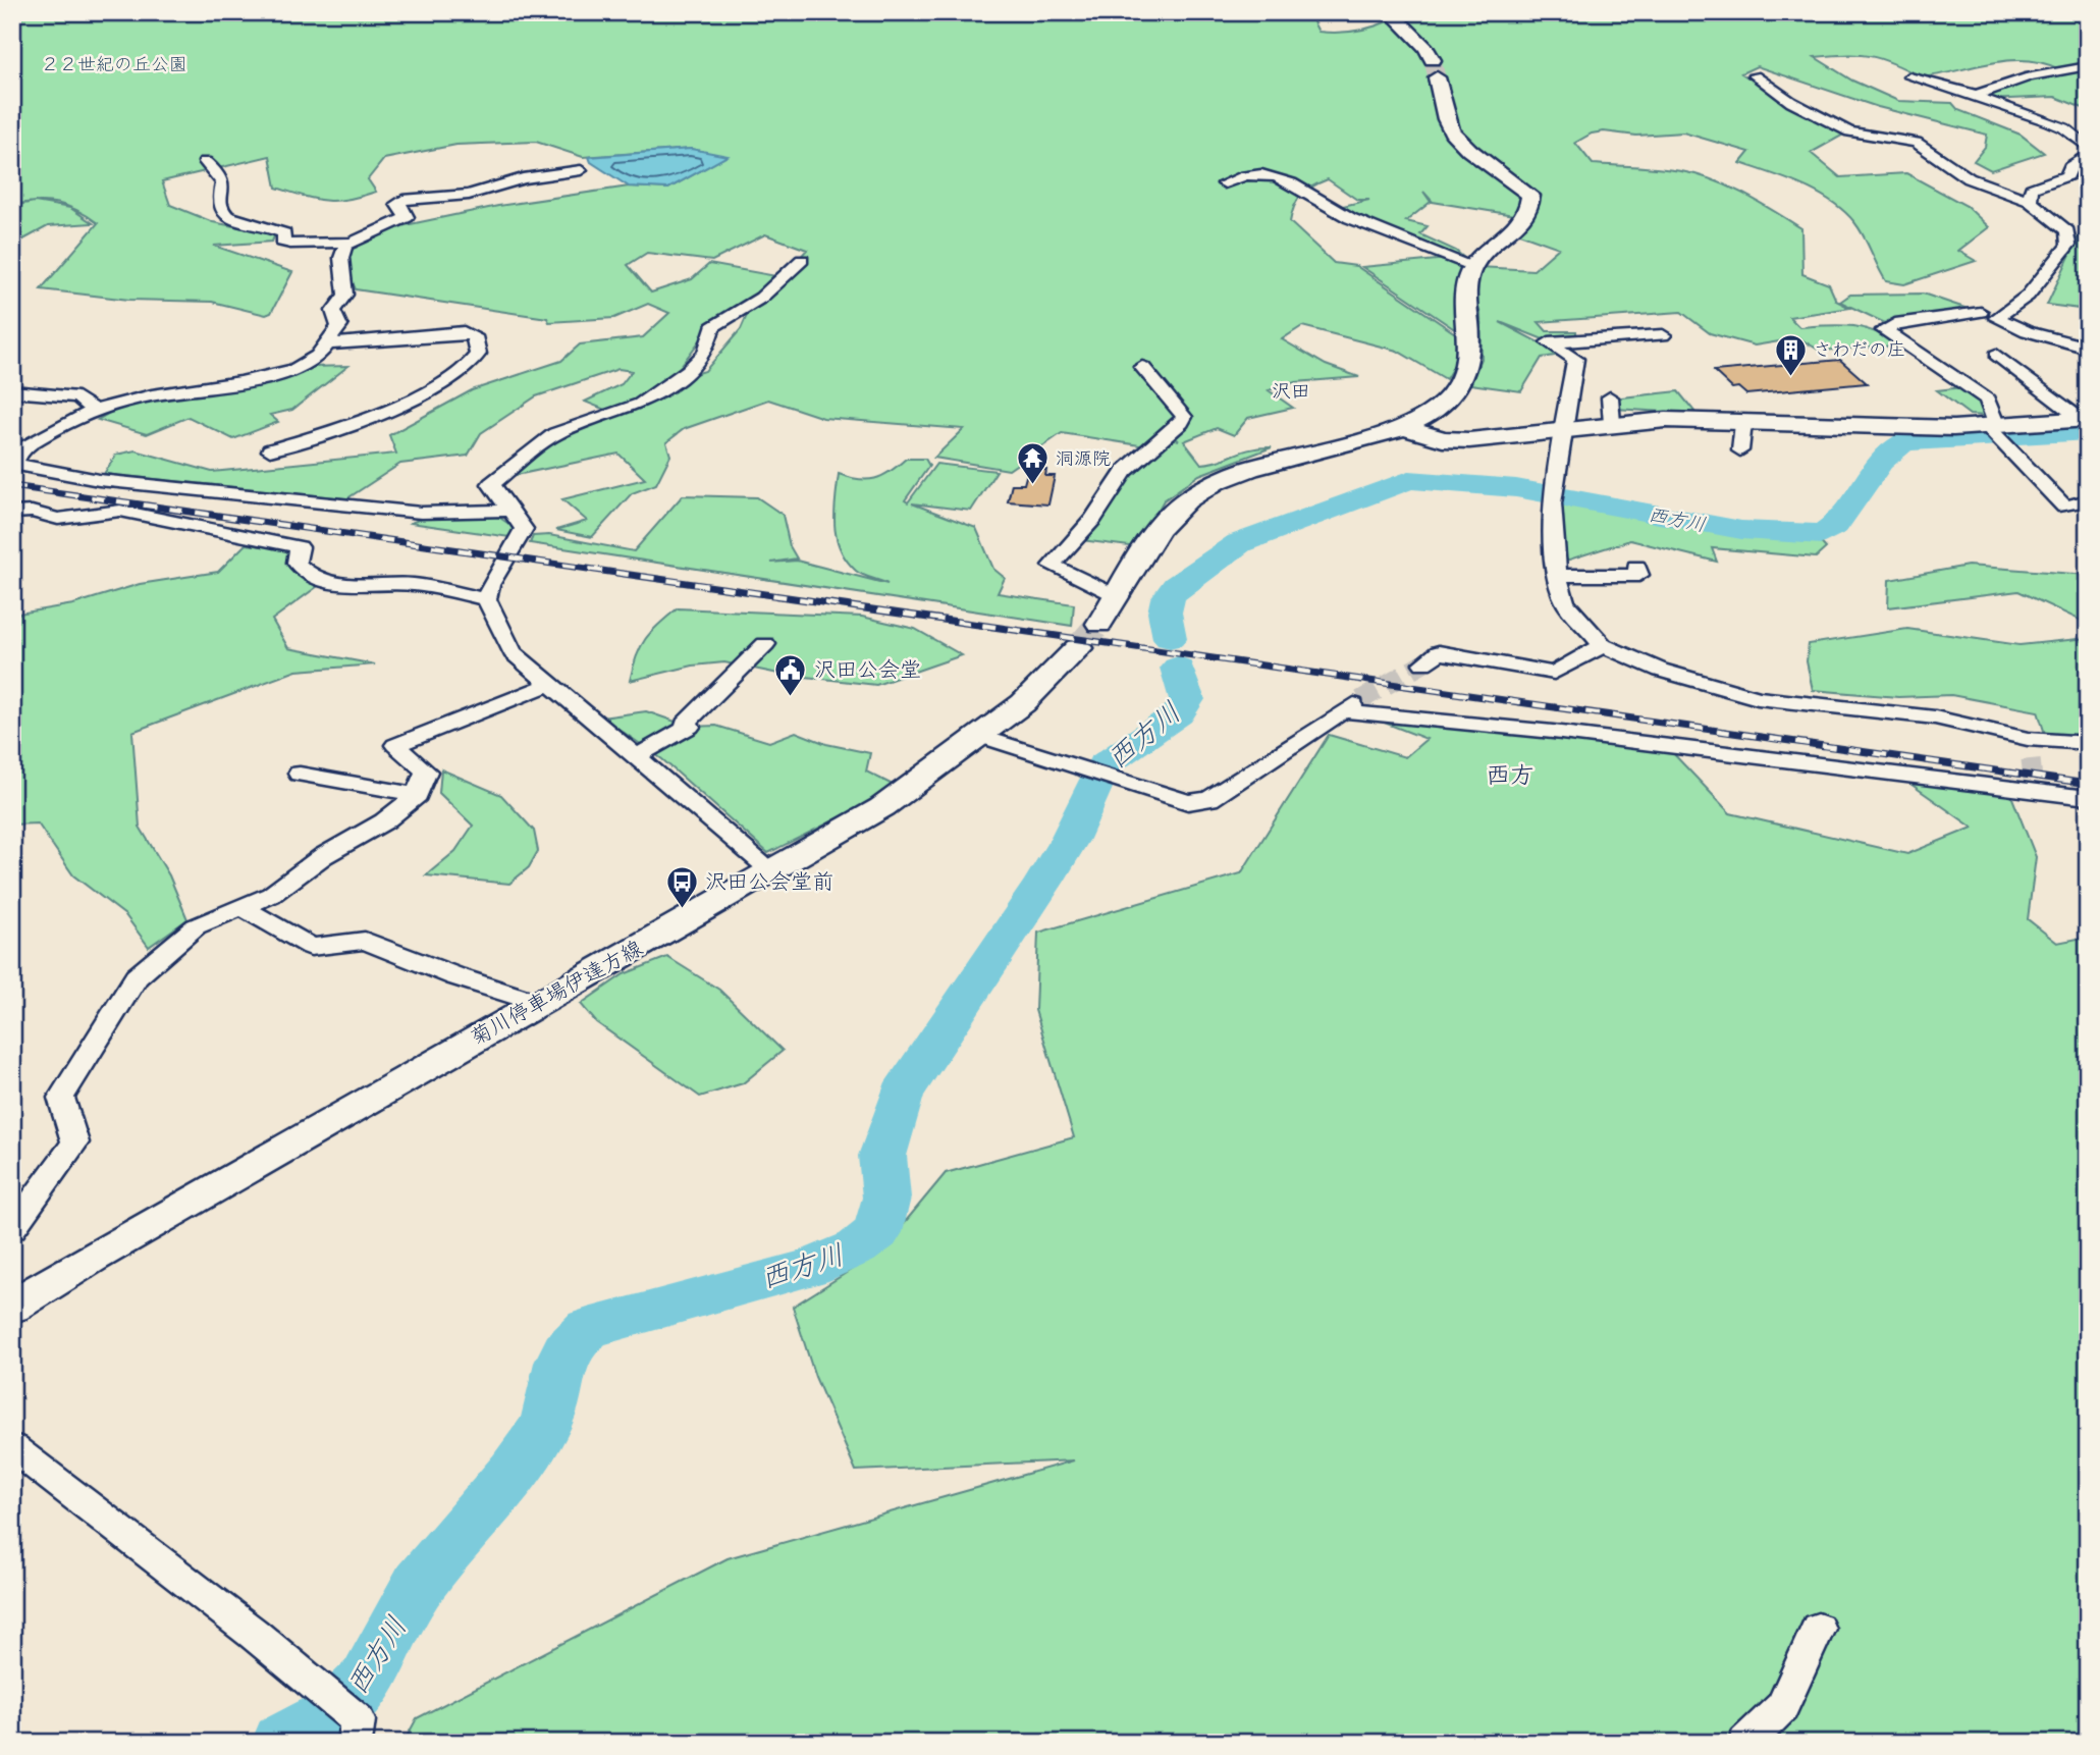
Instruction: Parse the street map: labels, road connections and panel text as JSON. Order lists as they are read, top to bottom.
{
  "streets": {
    "main road": ["菊川停車場伊達方線"]
  },
  "districts": ["沢田", "西方"],
  "water": ["西方川"],
  "parks": ["２２世紀の丘公園"],
  "places": {
    "building": ["さわだの庄"],
    "temple": ["洞源院"],
    "public building": ["沢田公会堂"],
    "bus stop": ["沢田公会堂前"]
  }
}
